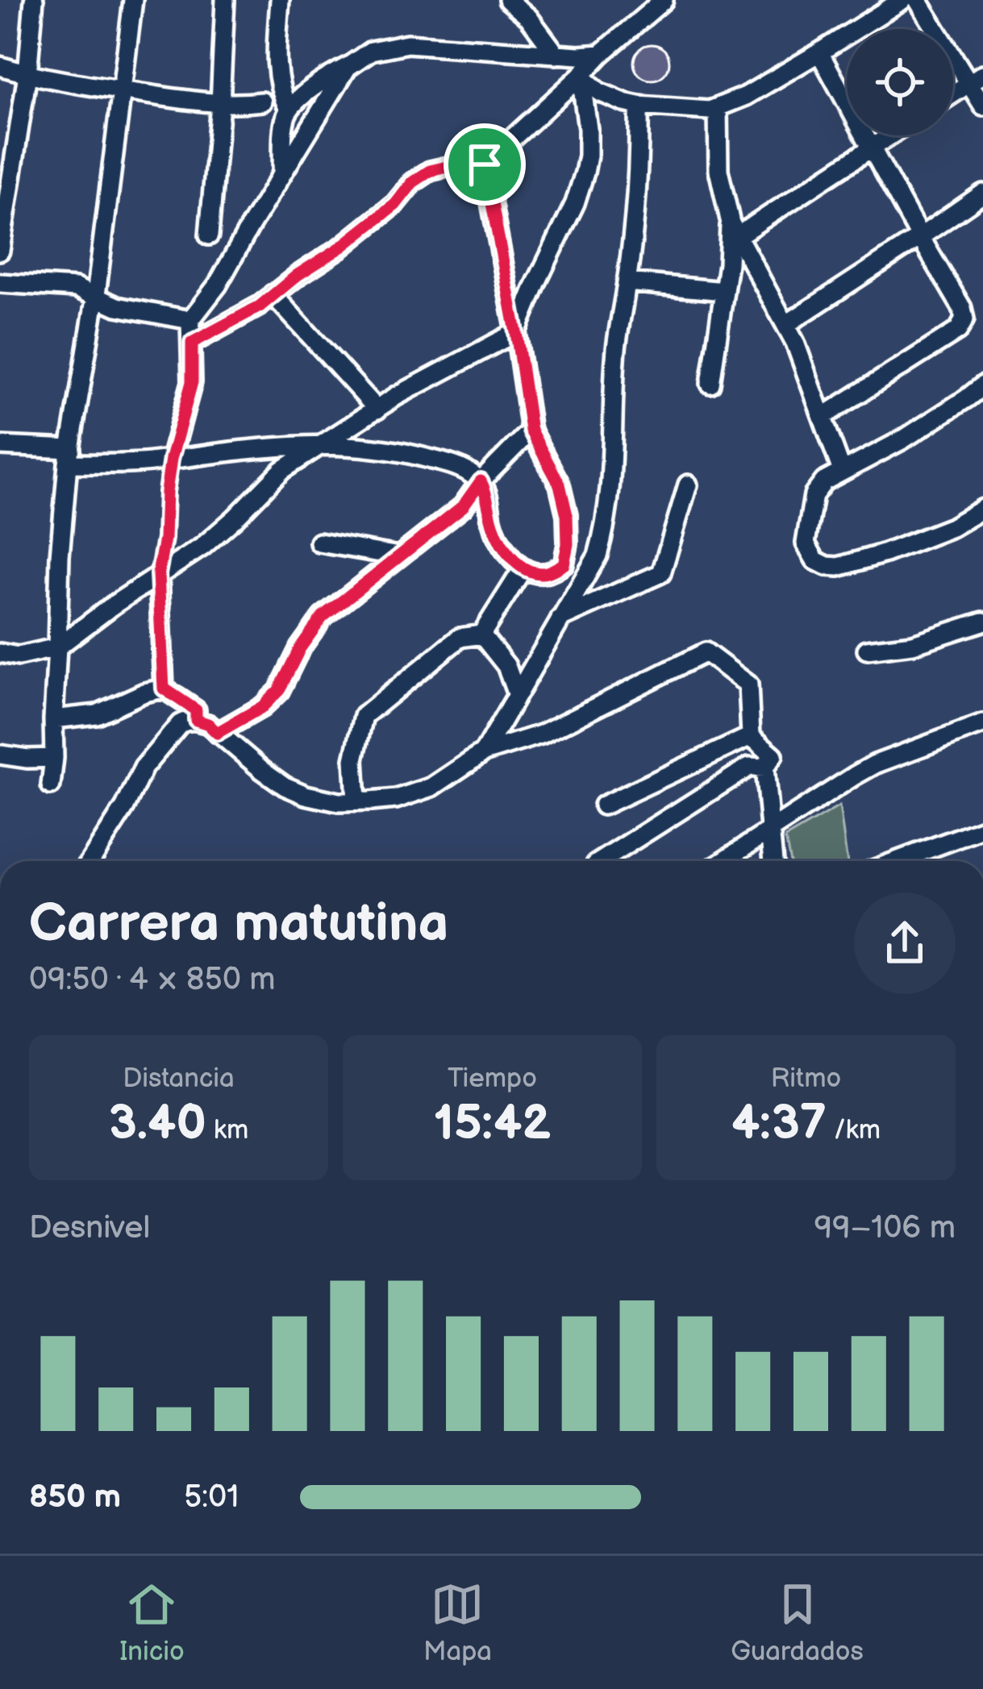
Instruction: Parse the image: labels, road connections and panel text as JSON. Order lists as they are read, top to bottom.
{
  "page": {
    "heading": ["Carrera matutina", "09:50 · 4 × 850 m"],
    "stats": [
      ["Distancia", "3.40 km"],
      ["Tiempo", "15:42"],
      ["Ritmo", "4:37 /km"]
    ],
    "chart": ["Desnivel", "99–106 m"],
    "list": [
      {
        "name": "850 m",
        "note": "5:01"
      }
    ],
    "tabs": ["Inicio", "Mapa", "Guardados"]
  }
}
